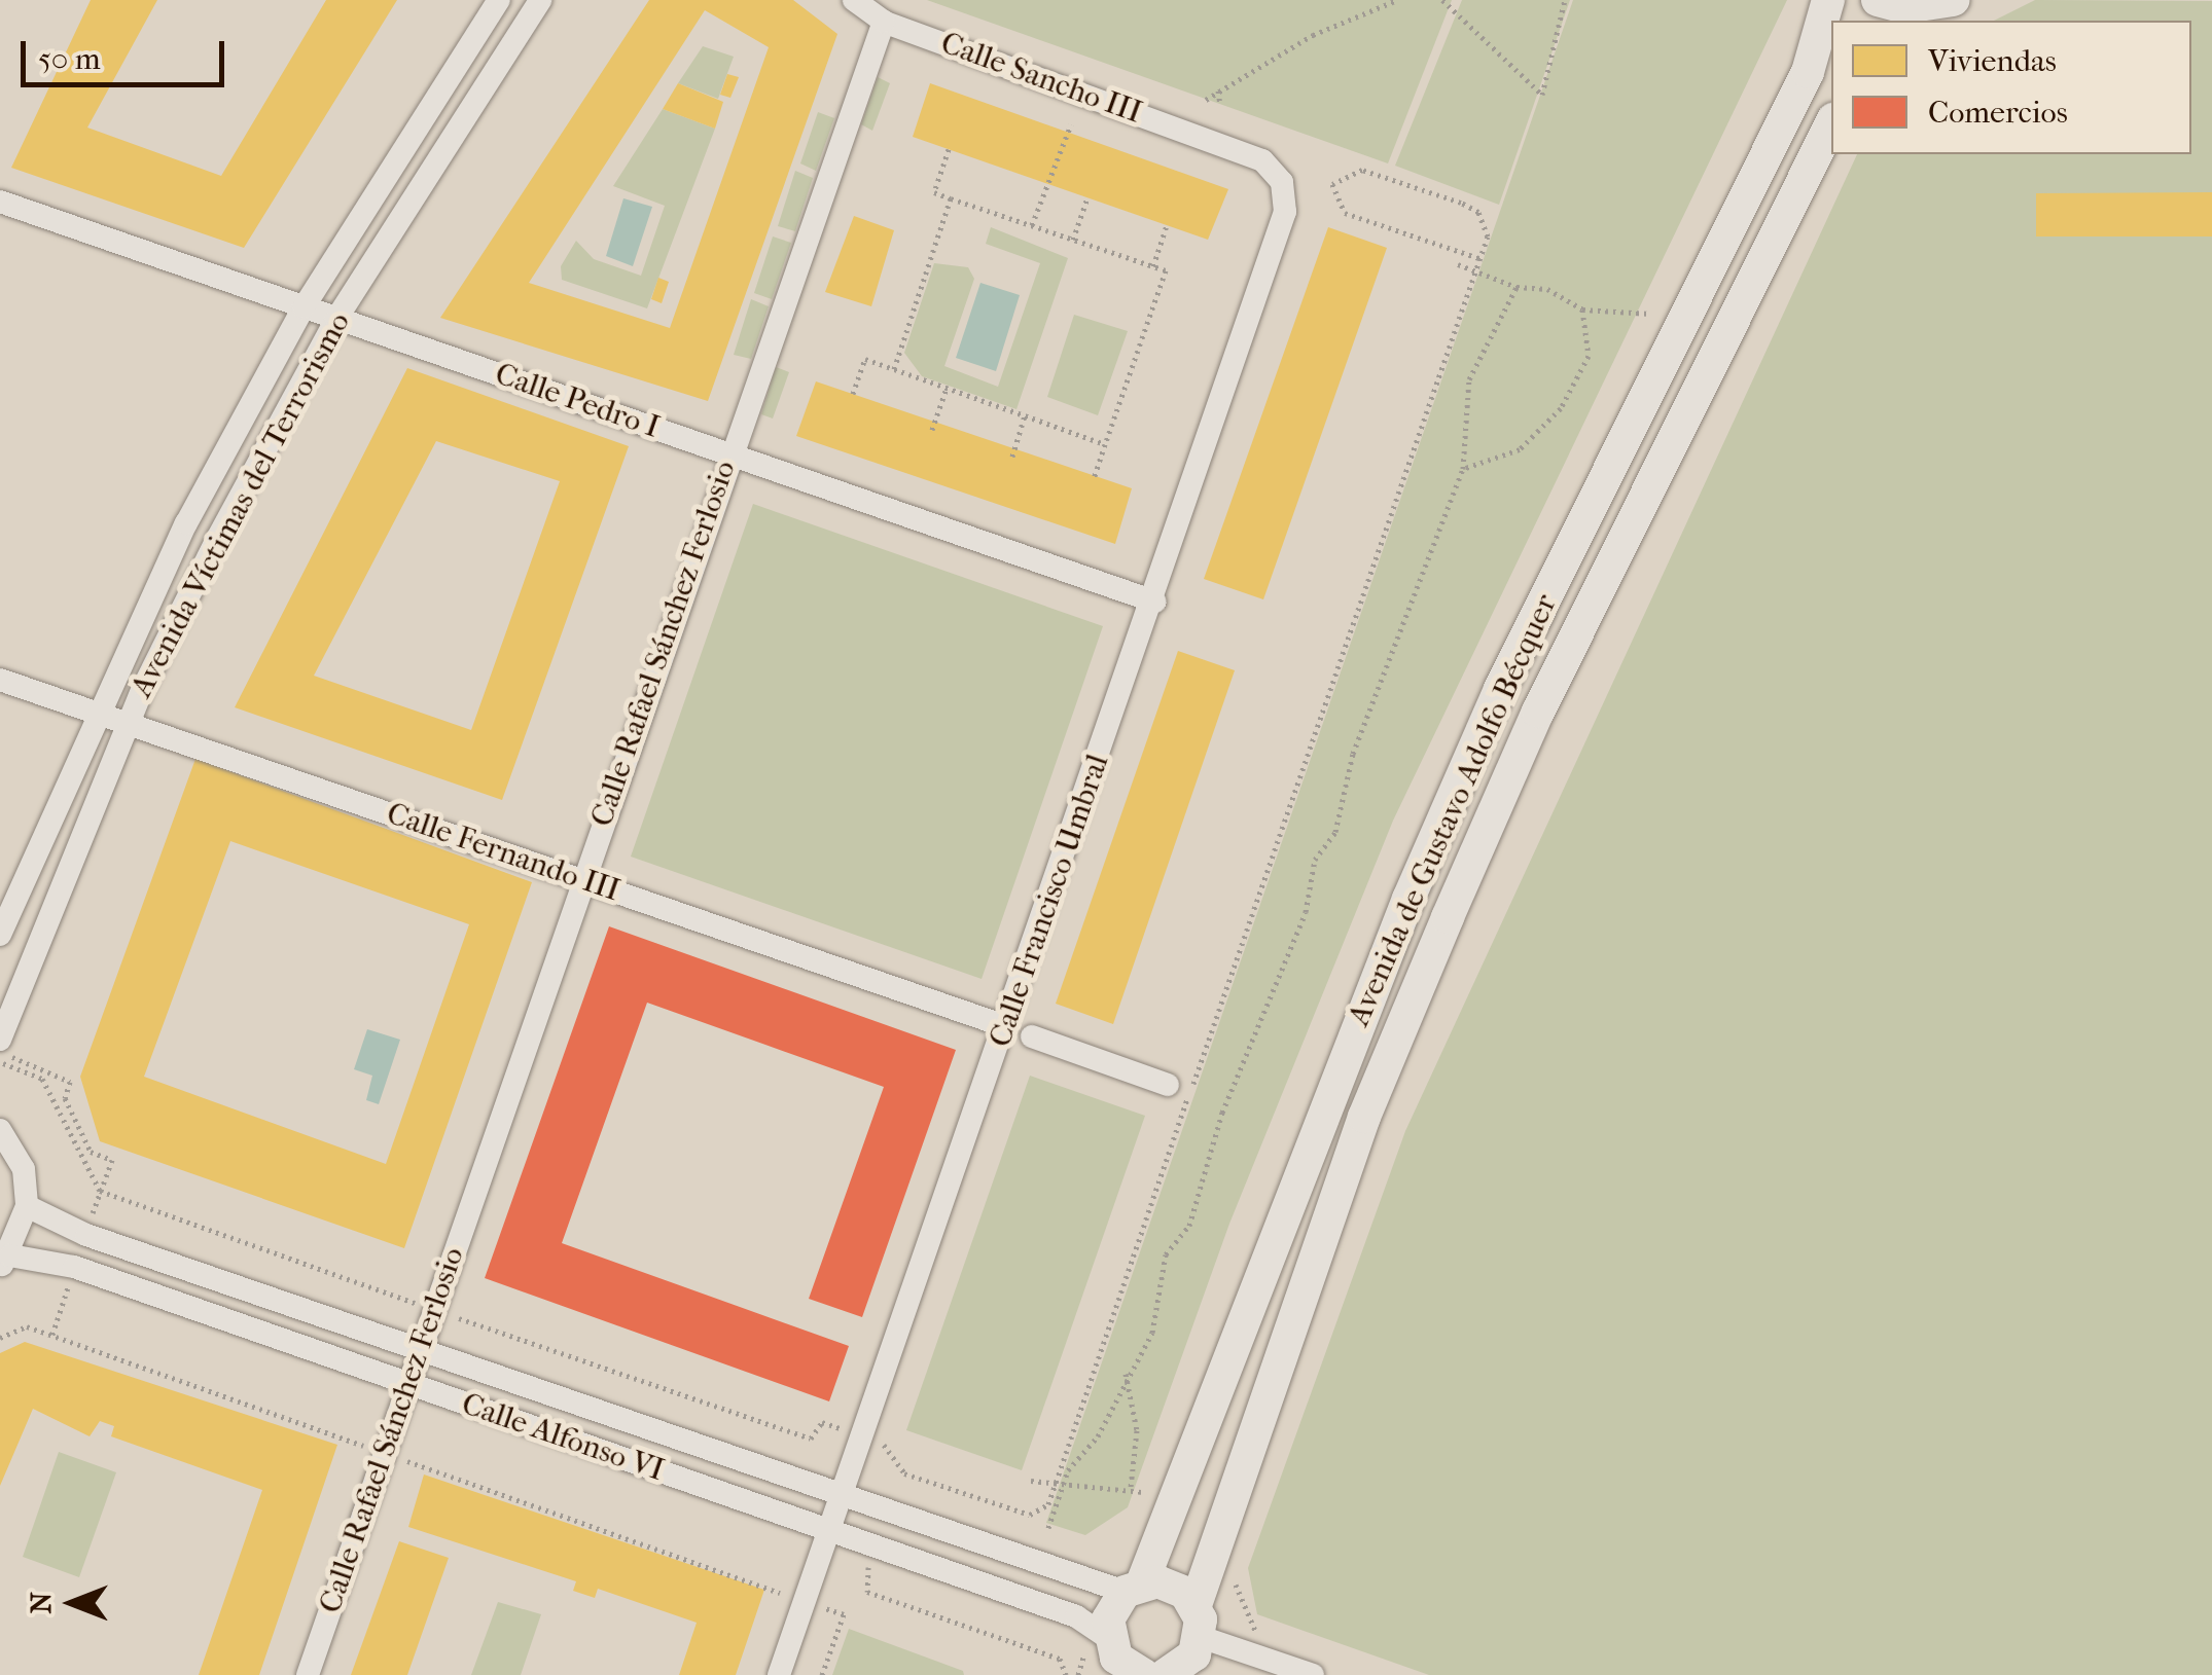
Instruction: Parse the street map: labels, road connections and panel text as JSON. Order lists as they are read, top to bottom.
{
  "streets": {
    "street": [
      "Calle Sancho III",
      "Calle Pedro I",
      "Avenida Víctimas del Terrorismo",
      "Calle Rafael Sánchez Ferlosio",
      "Avenida de Gustavo Adolfo Bécquer",
      "Calle Fernando III",
      "Calle Francisco Umbral",
      "Calle Alfonso VI"
    ]
  },
  "crossings": [
    ["Calle Sancho III", "Calle Rafael Sánchez Ferlosio"],
    ["Calle Sancho III", "Calle Francisco Umbral"],
    ["Calle Pedro I", "Avenida Víctimas del Terrorismo"],
    ["Calle Pedro I", "Calle Rafael Sánchez Ferlosio"],
    ["Calle Pedro I", "Calle Francisco Umbral"],
    ["Avenida Víctimas del Terrorismo", "Calle Fernando III"],
    ["Calle Rafael Sánchez Ferlosio", "Calle Fernando III"],
    ["Calle Rafael Sánchez Ferlosio", "Calle Alfonso VI"],
    ["Avenida de Gustavo Adolfo Bécquer", "Calle Alfonso VI"],
    ["Calle Fernando III", "Calle Francisco Umbral"],
    ["Calle Francisco Umbral", "Calle Alfonso VI"]
  ],
  "legend": ["Viviendas", "Comercios"],
  "scale_bar": "50 m",
  "north": "left"
}
